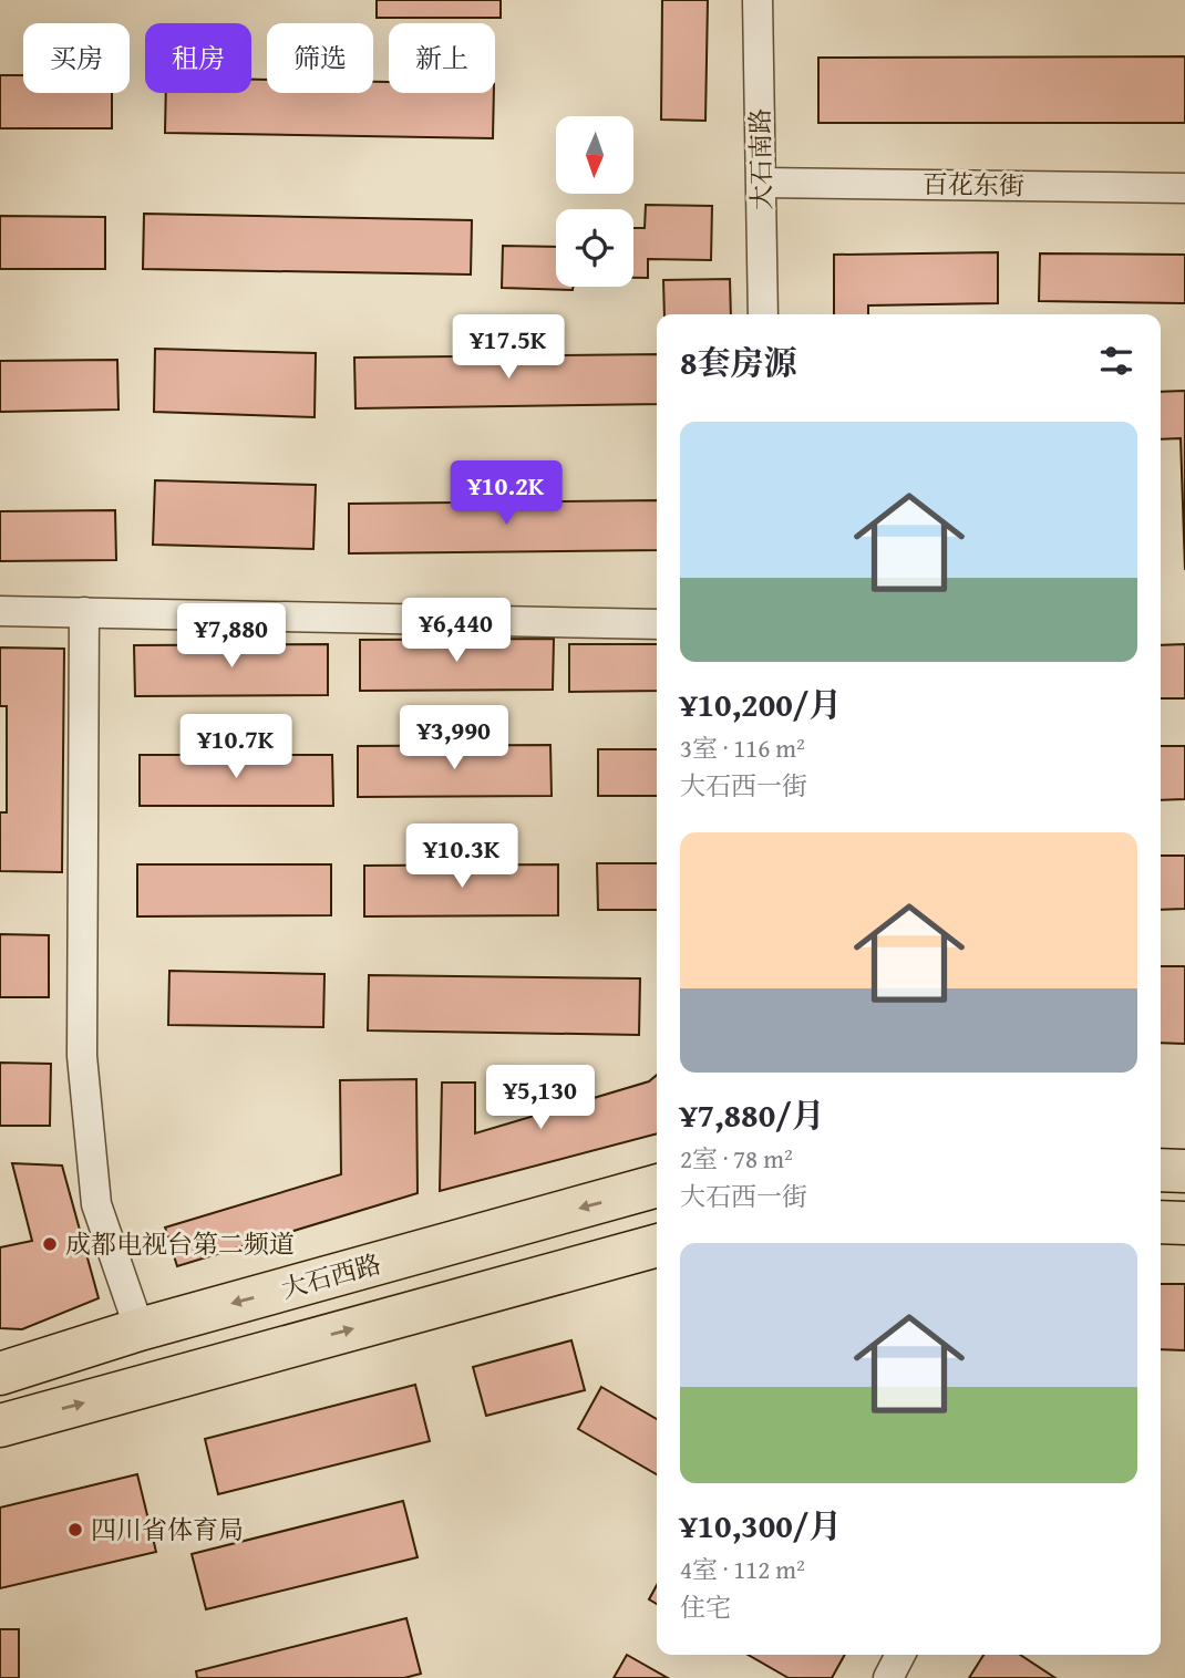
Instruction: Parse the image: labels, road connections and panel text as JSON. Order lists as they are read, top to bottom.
{
  "streets": {
    "main road": ["大石西路"],
    "street": ["大石南路", "百花东街"]
  },
  "crossings": [
    ["大石南路", "百花东街"]
  ],
  "places": ["成都电视台第二频道", "四川省体育局"],
  "north": "bottom",
  "page": {
    "chip": [
      "买房",
      "租房",
      "筛选",
      "新上"
    ],
    "price": [
      "¥17.5K",
      "¥10.2K",
      "¥6,440",
      "¥7,880",
      "¥3,990",
      "¥10.7K",
      "¥10.3K",
      "¥5,130"
    ],
    "heading": "8套房源",
    "list": [
      {
        "name": "¥10,200/月",
        "note": "3室 · 116 m² · 大石西一街"
      },
      {
        "name": "¥7,880/月",
        "note": "2室 · 78 m² · 大石西一街"
      },
      {
        "name": "¥10,300/月",
        "note": "4室 · 112 m² · 住宅"
      }
    ]
  }
}
